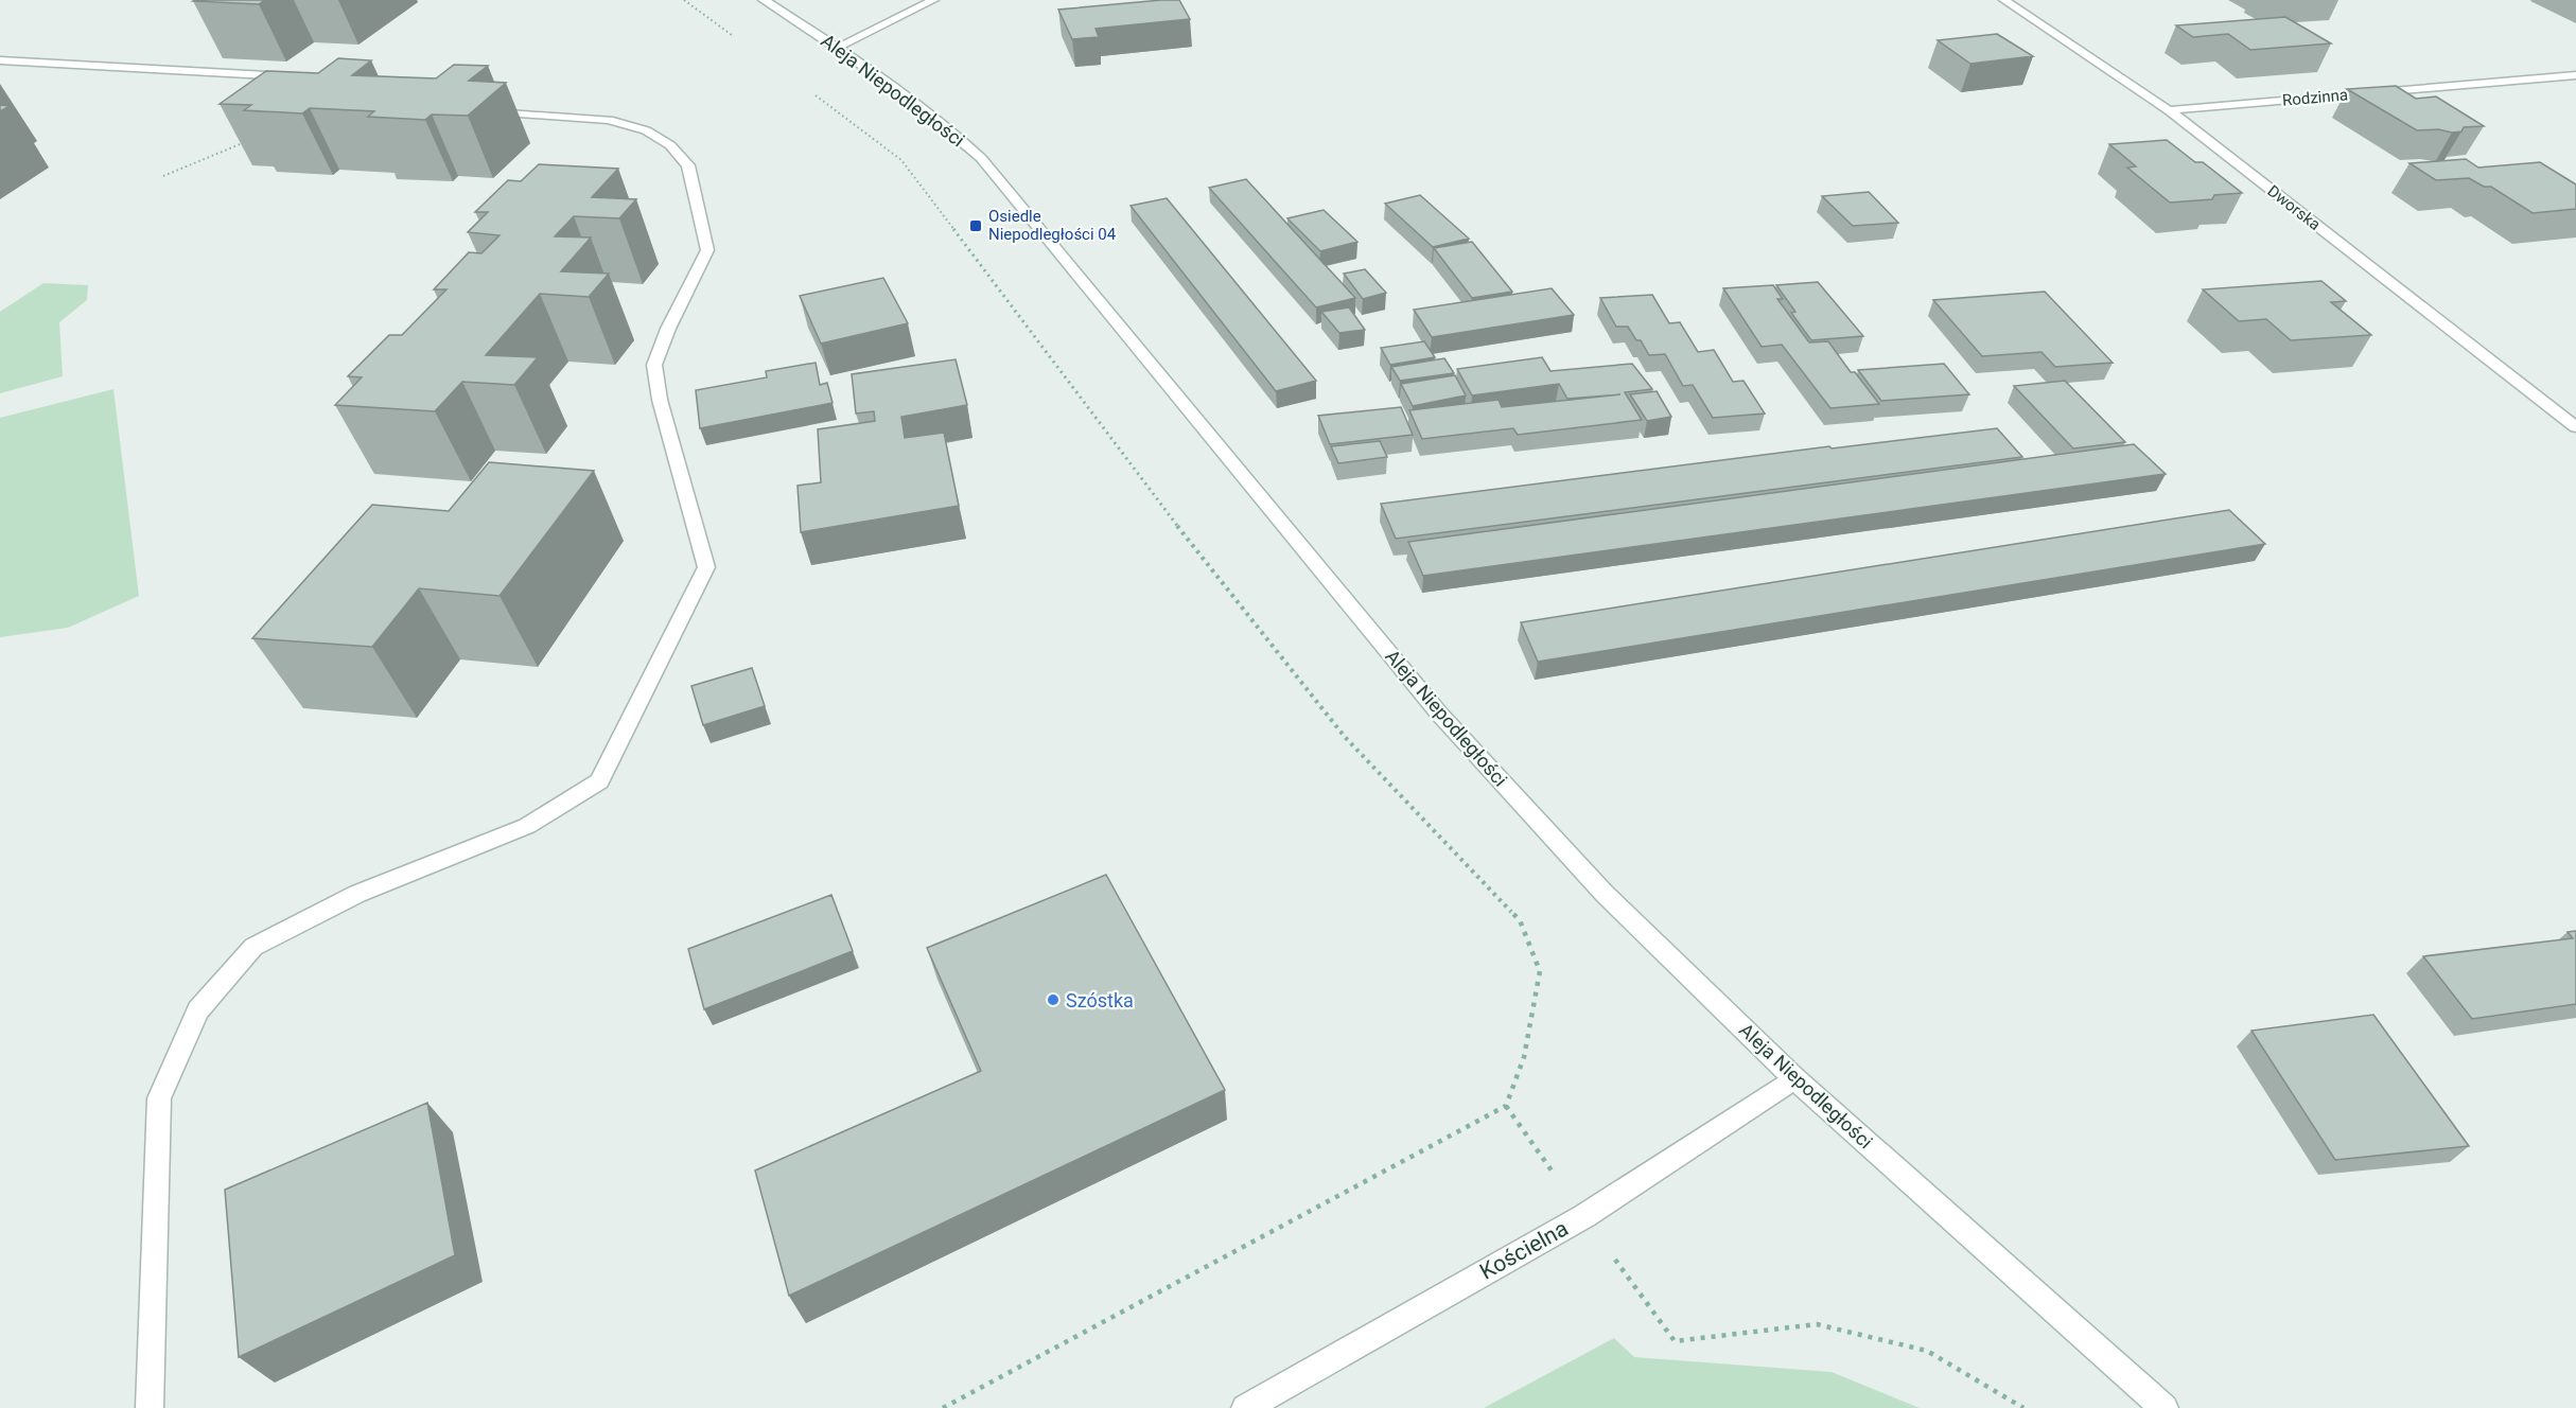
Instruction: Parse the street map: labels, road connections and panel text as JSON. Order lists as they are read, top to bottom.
{
  "streets": {
    "main road": [
      "Aleja Niepodległości",
      "Rodzinna",
      "Dworska",
      "Kościelna"
    ]
  },
  "crossings": [
    ["Aleja Niepodległości", "Kościelna"],
    ["Rodzinna", "Dworska"]
  ],
  "places": {
    "transit": ["Osiedle Niepodległości 04"],
    "other": ["Szóstka"]
  }
}
